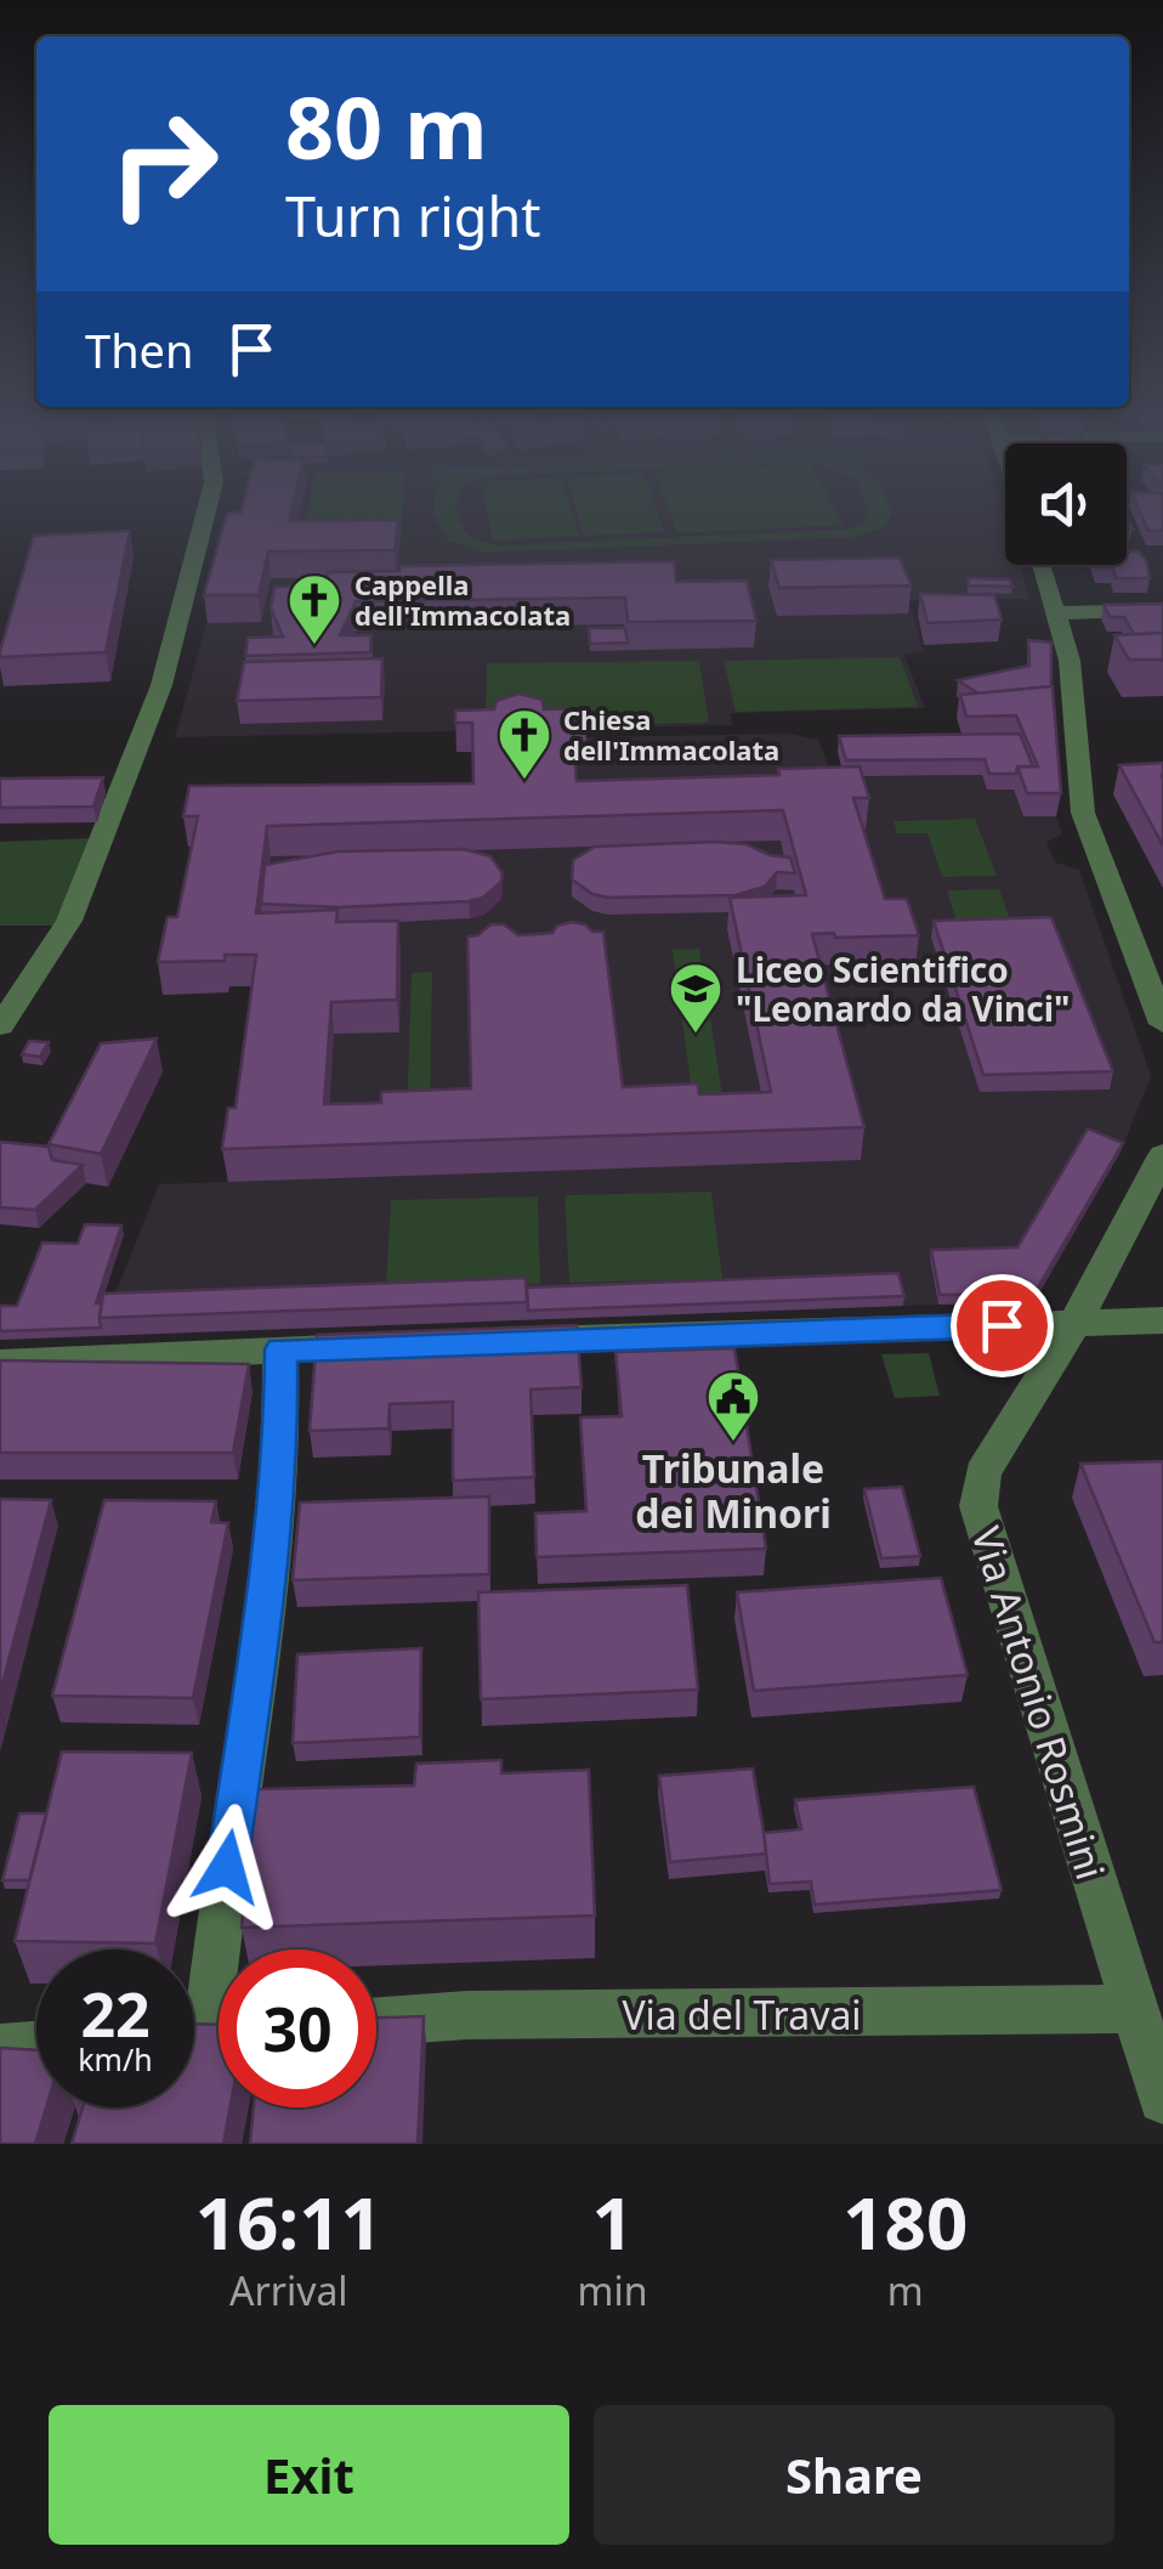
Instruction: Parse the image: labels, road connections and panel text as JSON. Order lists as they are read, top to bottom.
{
  "streets": {
    "street": ["Via Antonio Rosmini", "Via del Travai"]
  },
  "crossings": [
    ["Via Antonio Rosmini", "Via del Travai"]
  ],
  "places": {
    "church": ["Cappella dell'Immacolata", "Chiesa dell'Immacolata"],
    "school or university": ["Liceo Scientifico \"Leonardo da Vinci\""],
    "public building": ["Tribunale dei Minori"]
  },
  "page": {
    "turn": ["80 m", "Turn right"],
    "then": "Then",
    "speed": "22 km/h",
    "limit": "30",
    "eta": [
      "16:11",
      "Arrival",
      "1",
      "min",
      "180",
      "m"
    ],
    "buttons": ["Exit", "Share"]
  }
}
